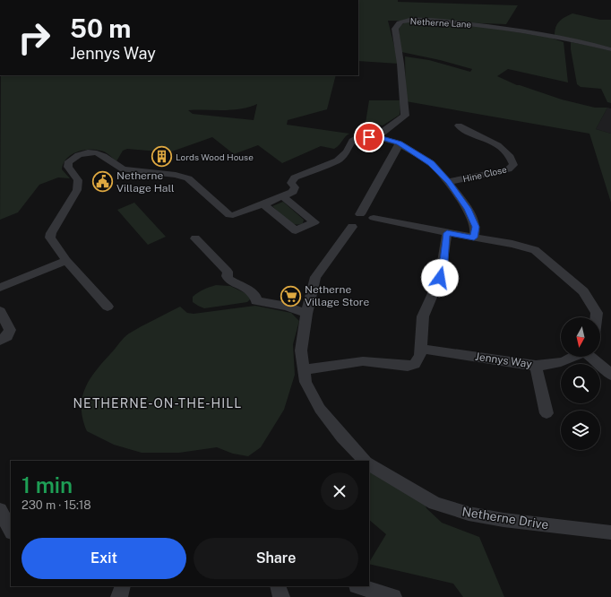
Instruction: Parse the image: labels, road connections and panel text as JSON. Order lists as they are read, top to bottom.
{
  "streets": {
    "street": [
      "Netherne Lane",
      "Hine Close",
      "Jennys Way",
      "Netherne Drive"
    ]
  },
  "districts": ["NETHERNE-ON-THE-HILL"],
  "places": {
    "building": ["Lords Wood House"],
    "public building": ["Netherne Village Hall"],
    "supermarket": ["Netherne Village Store"]
  },
  "north": "bottom",
  "page": {
    "turn": ["50 m", "Jennys Way"],
    "heading": ["1 min", "230 m · 15:18"],
    "buttons": ["Exit", "Share"]
  }
}
